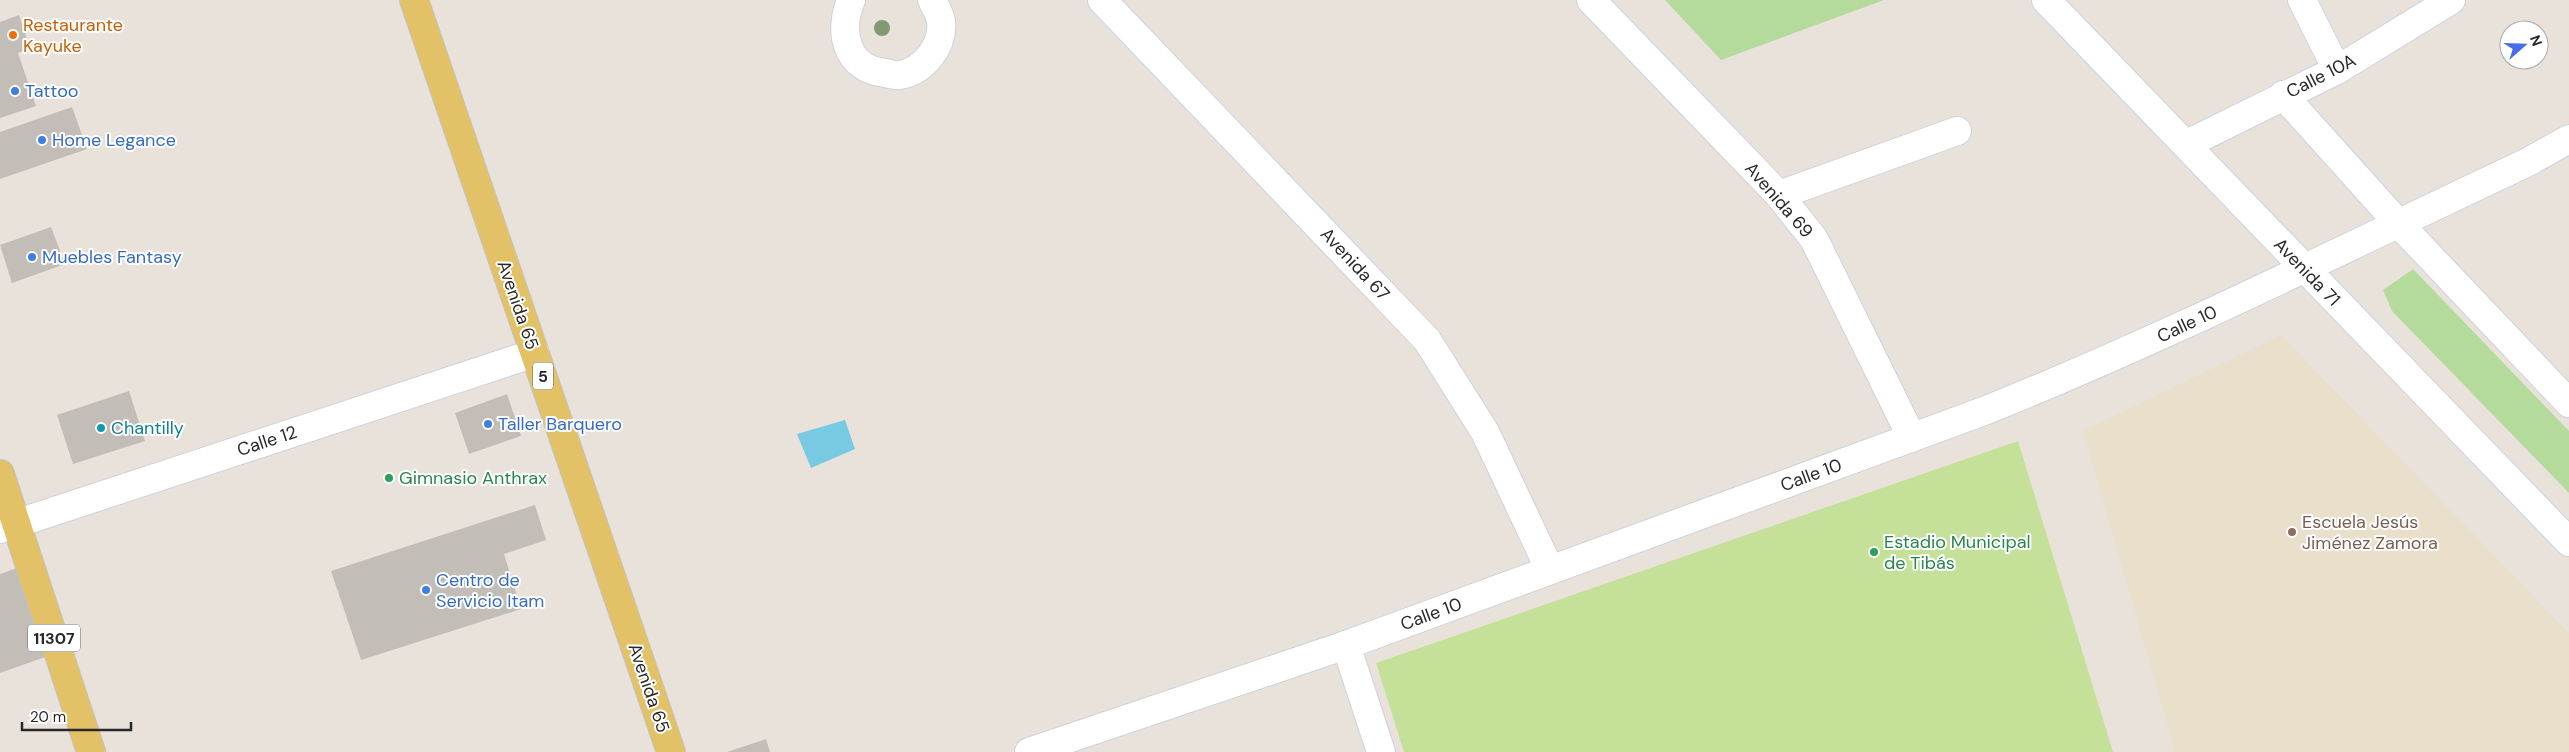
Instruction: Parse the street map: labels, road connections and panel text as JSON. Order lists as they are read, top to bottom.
{
  "streets": {
    "main road": ["Avenida 65", "5", "11307"],
    "street": [
      "Calle 10A",
      "Avenida 69",
      "Avenida 67",
      "Avenida 71",
      "Calle 10",
      "Calle 12"
    ]
  },
  "crossings": [
    ["Calle 10A", "Avenida 71"],
    ["Avenida 69", "Calle 10"],
    ["Avenida 67", "Calle 10"],
    ["Avenida 71", "Calle 10"],
    ["Avenida 65", "Calle 12"],
    ["Calle 12", "11307"]
  ],
  "places": [
    "Restaurante Kayuke",
    "Tattoo",
    "Home Legance",
    "Muebles Fantasy",
    "Taller Barquero",
    "Chantilly",
    "Gimnasio Anthrax",
    "Escuela Jesús Jiménez Zamora",
    "Estadio Municipal de Tibás",
    "Centro de Servicio Itam"
  ],
  "scale_bar": "20 m",
  "north": "right"
}
